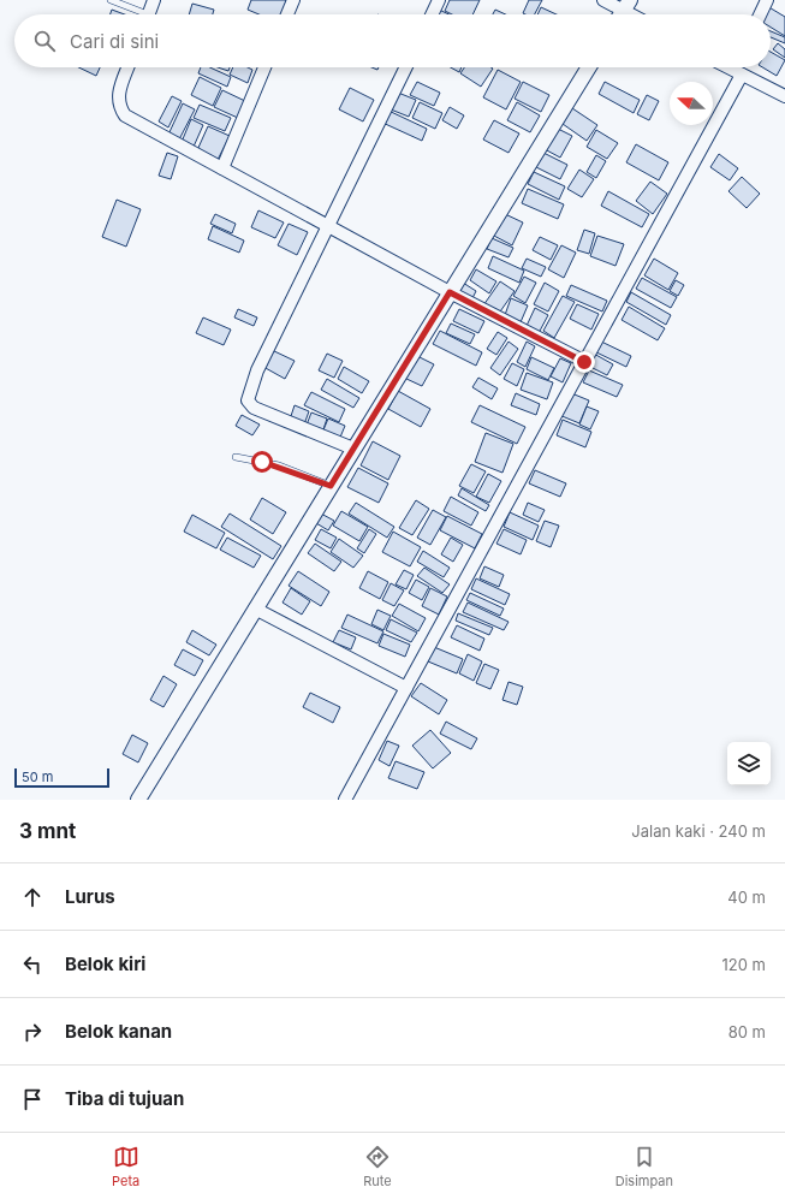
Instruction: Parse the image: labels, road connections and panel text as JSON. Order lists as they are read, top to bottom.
{
  "scale_bar": "50 m",
  "north": "left",
  "page": {
    "search": "Cari di sini",
    "scale": "50 m",
    "heading": ["3 mnt", "Jalan kaki · 240 m"],
    "list": [
      ["Lurus", "40 m"],
      ["Belok kiri", "120 m"],
      ["Belok kanan", "80 m"],
      "Tiba di tujuan"
    ],
    "nav": ["Peta", "Rute", "Disimpan"]
  }
}
